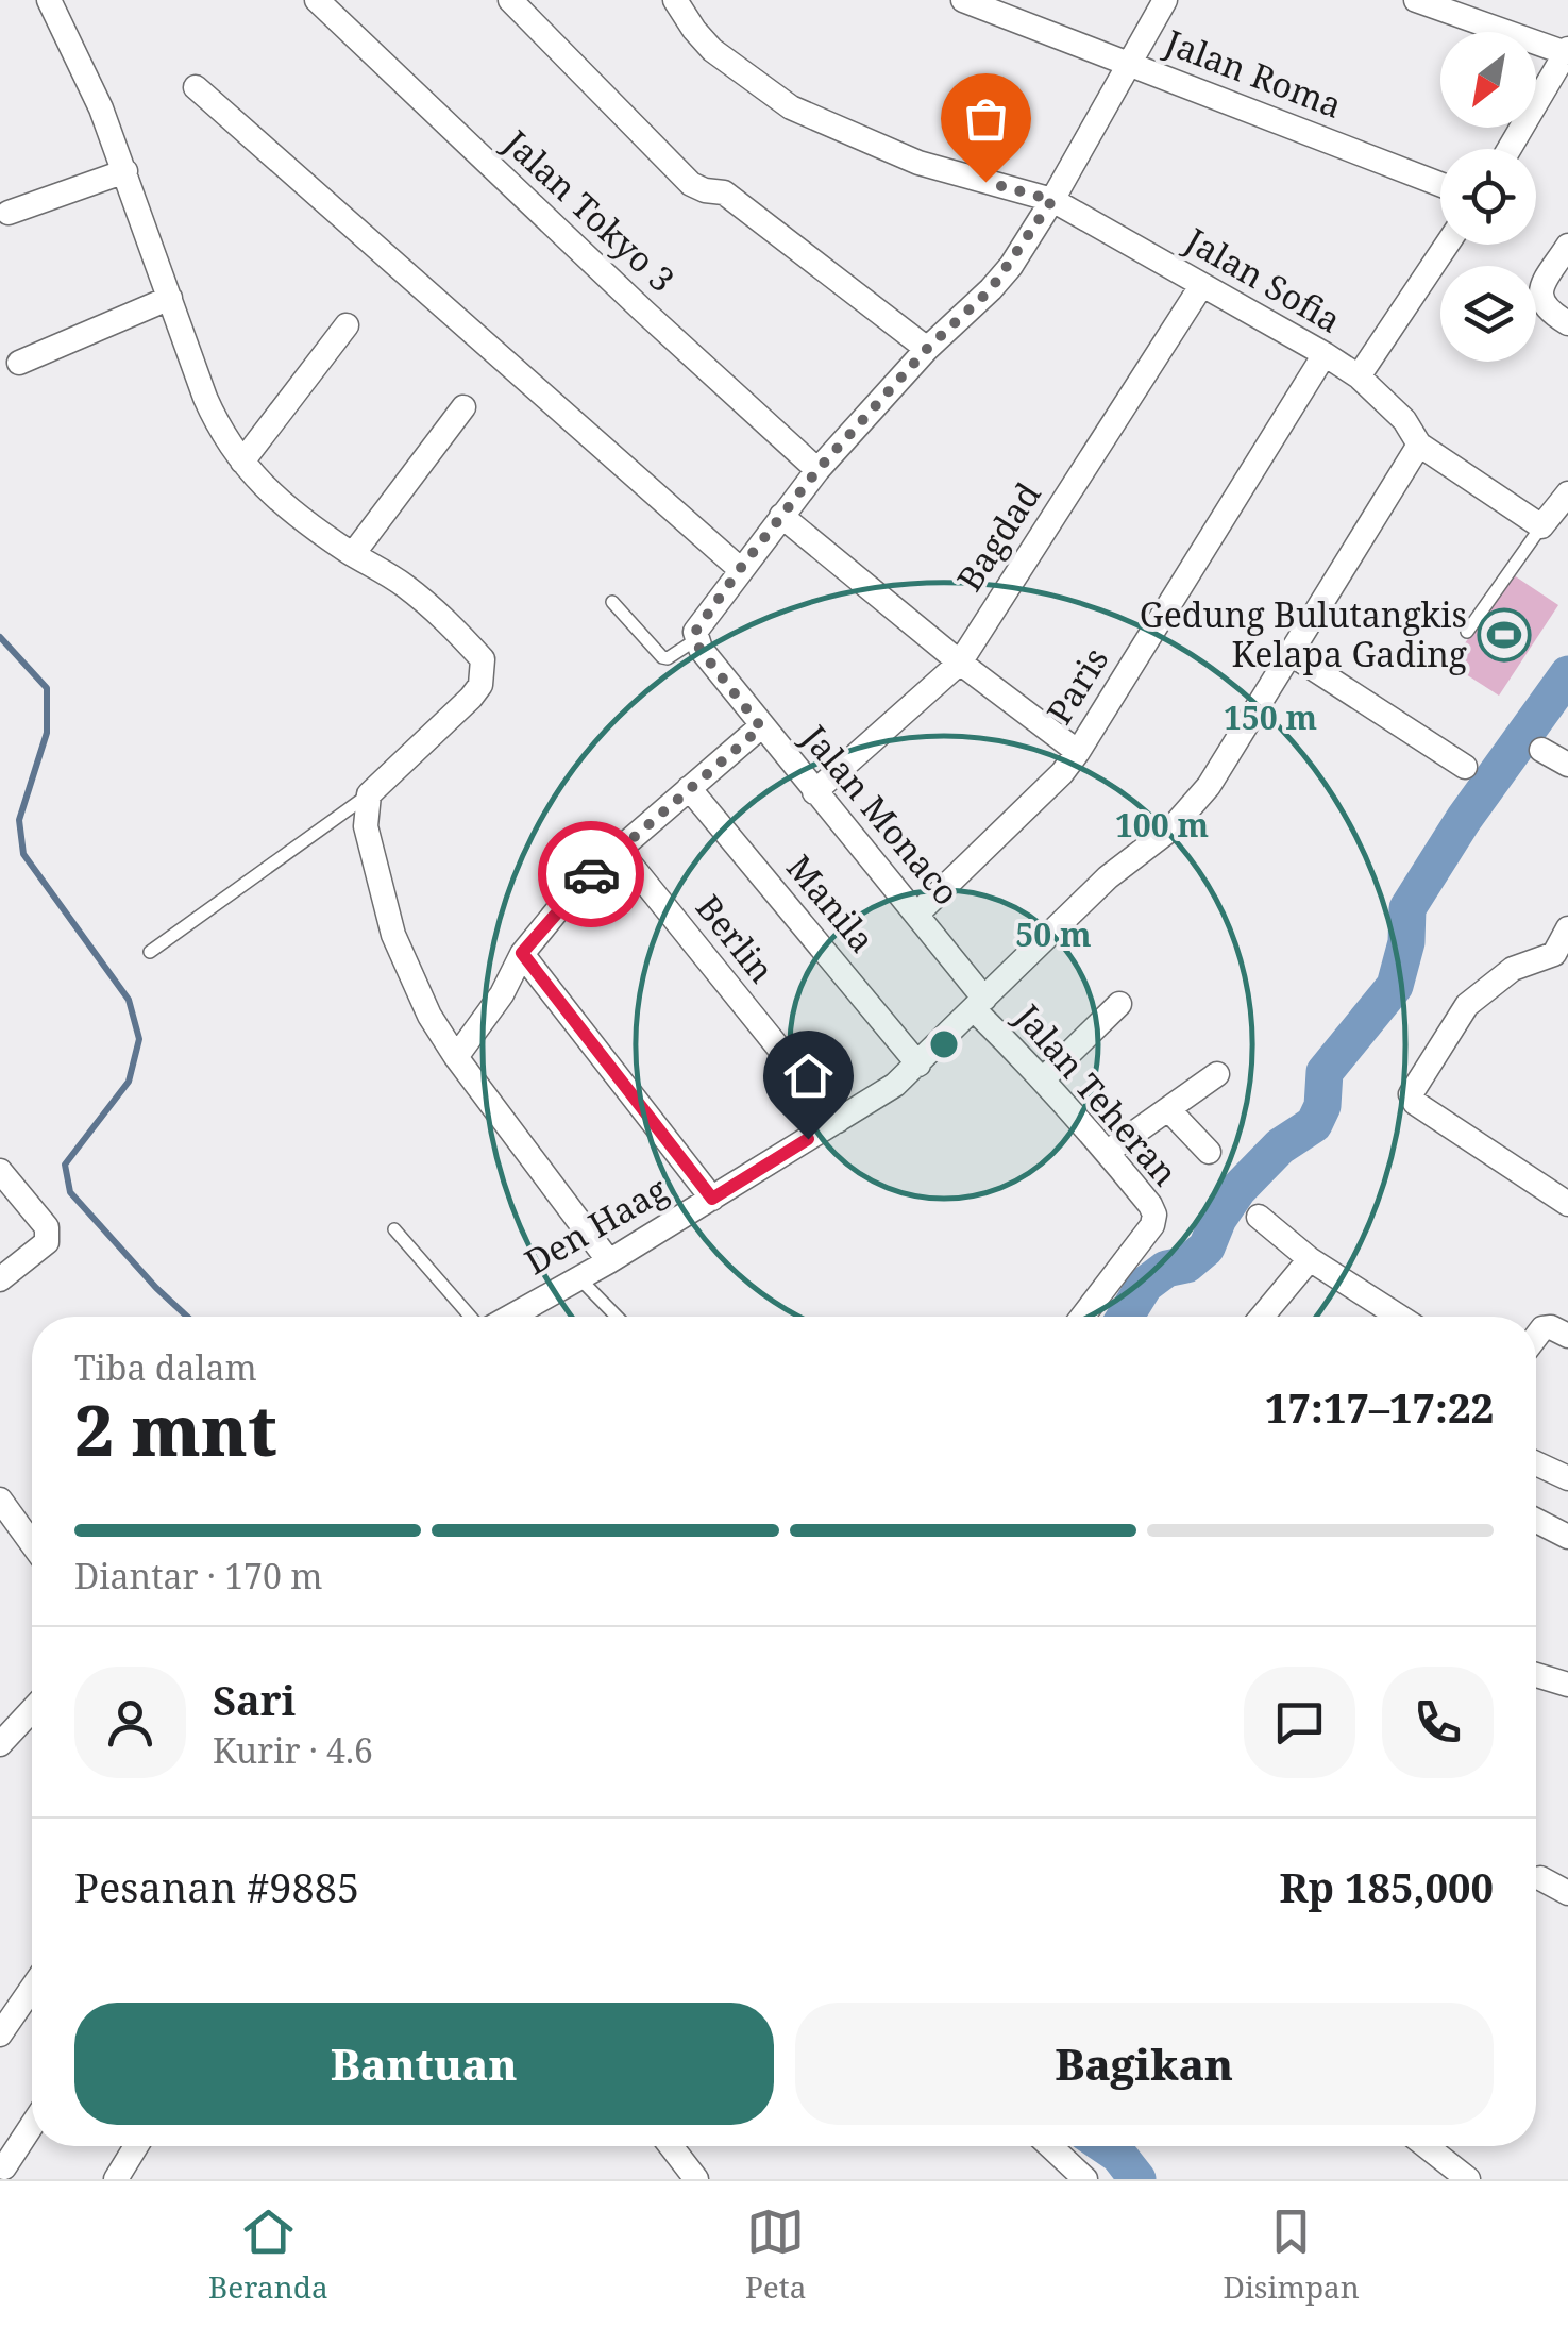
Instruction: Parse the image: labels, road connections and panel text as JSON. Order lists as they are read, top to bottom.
{
  "streets": {
    "street": [
      "Jalan Roma",
      "Jalan Tokyo 3",
      "Jalan Sofia",
      "Bagdad",
      "Paris",
      "Jalan Monaco",
      "Manila",
      "Berlin",
      "Jalan Teheran",
      "Den Haag"
    ]
  },
  "crossings": [
    ["Jalan Sofia", "Bagdad"],
    ["Jalan Sofia", "Paris"],
    ["Jalan Sofia", "Den Haag"],
    ["Bagdad", "Jalan Monaco"],
    ["Paris", "Jalan Monaco"],
    ["Jalan Monaco", "Jalan Teheran"],
    ["Jalan Monaco", "Den Haag"],
    ["Manila", "Den Haag"],
    ["Berlin", "Den Haag"],
    ["Jalan Teheran", "Den Haag"]
  ],
  "places": {
    "sports": ["Gedung Bulutangkis Kelapa Gading"]
  },
  "north": "bottom left",
  "page": {
    "heading": ["2 mnt", "Tiba dalam", "17:17–17:22"],
    "panel": [
      "Sari",
      "Kurir · 4.6",
      "Pesanan #9885",
      "Rp 185,000"
    ],
    "bar": "Diantar · 170 m",
    "buttons": ["Bantuan", "Bagikan"],
    "tabs": ["Beranda", "Peta", "Disimpan"]
  },
  "rings": ["150 m", "100 m", "50 m"]
}
